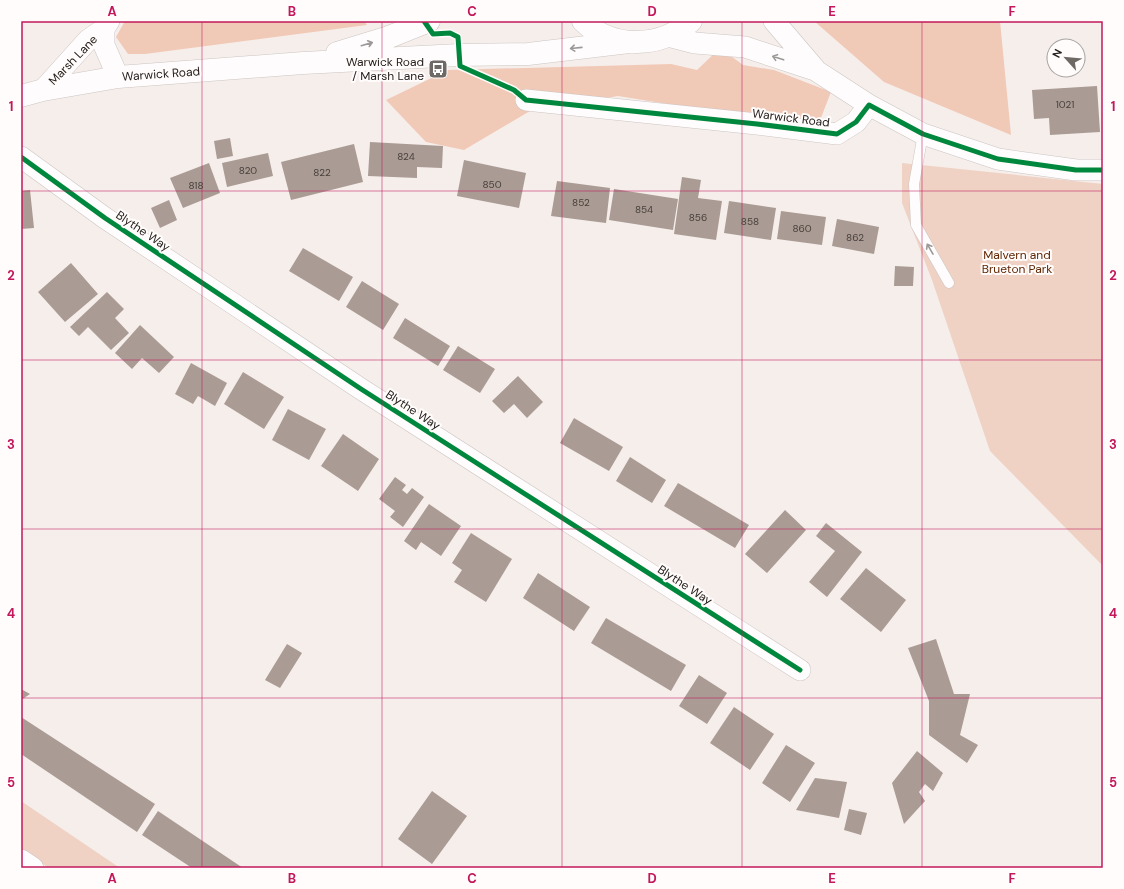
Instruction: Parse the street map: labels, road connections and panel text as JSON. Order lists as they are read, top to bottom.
{
  "streets": {
    "main road": ["Warwick Road"],
    "street": ["Marsh Lane", "Blythe Way"]
  },
  "crossings": [
    ["Marsh Lane", "Warwick Road"]
  ],
  "parks": ["Malvern and Brueton Park"],
  "places": {
    "bus stop": ["Warwick Road / Marsh Lane"]
  },
  "house_numbers": [
    "1021",
    "824",
    "820",
    "822",
    "850",
    "818",
    "852",
    "854",
    "856",
    "858",
    "860",
    "862"
  ],
  "north": "top left",
  "grid": {
    "columns": [
      "A",
      "B",
      "C",
      "D",
      "E",
      "F"
    ],
    "rows": [
      "1",
      "2",
      "3",
      "4",
      "5"
    ]
  }
}
